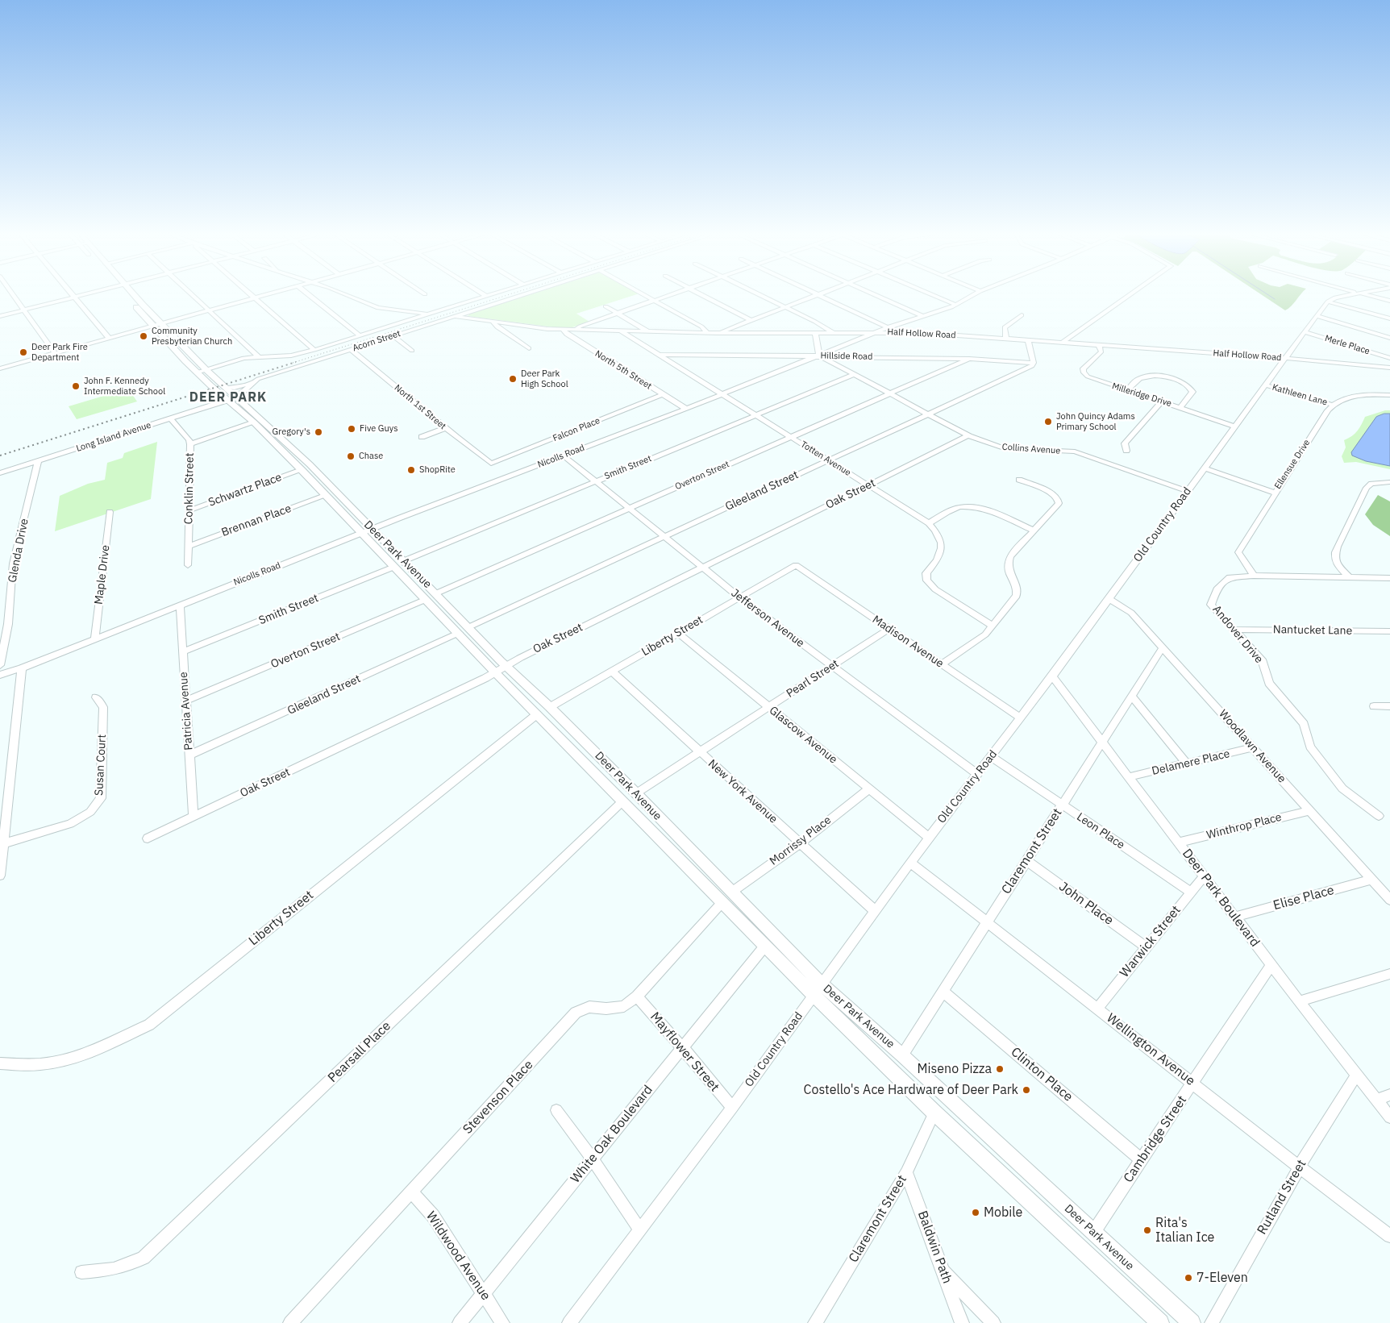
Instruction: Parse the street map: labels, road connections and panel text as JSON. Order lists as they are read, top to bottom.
{
  "streets": {
    "main road": ["Deer Park Avenue"],
    "street": [
      "Half Hollow Road",
      "Acorn Street",
      "Merle Place",
      "Hillside Road",
      "North 5th Street",
      "Milleridge Drive",
      "Kathleen Lane",
      "North 1st Street",
      "Falcon Place",
      "Long Island Avenue",
      "Collins Avenue",
      "Nicolls Road",
      "Totten Avenue",
      "Ellensue Drive",
      "Smith Street",
      "Overton Street",
      "Conklin Street",
      "Schwartz Place",
      "Gleeland Street",
      "Oak Street",
      "Brennan Place",
      "Old Country Road",
      "Glenda Drive",
      "Maple Drive",
      "Jefferson Avenue",
      "Nantucket Lane",
      "Andover Drive",
      "Liberty Street",
      "Madison Avenue",
      "Pearl Street",
      "Patricia Avenue",
      "Glascow Avenue",
      "Woodlawn Avenue",
      "Delamere Place",
      "Susan Court",
      "New York Avenue",
      "Winthrop Place",
      "Leon Place",
      "Morrissy Place",
      "Claremont Street",
      "Deer Park Boulevard",
      "Elise Place",
      "John Place",
      "Warwick Street",
      "Wellington Avenue",
      "Pearsall Place",
      "Mayflower Street",
      "Clinton Place",
      "Stevenson Place",
      "White Oak Boulevard",
      "Cambridge Street",
      "Rutland Street",
      "Baldwin Path",
      "Wildwood Avenue"
    ]
  },
  "crossings": [
    ["Half Hollow Road", "Acorn Street"],
    ["Half Hollow Road", "North 5th Street"],
    ["Half Hollow Road", "Milleridge Drive"],
    ["Half Hollow Road", "Nicolls Road"],
    ["Half Hollow Road", "Totten Avenue"],
    ["Half Hollow Road", "Old Country Road"],
    ["Acorn Street", "North 1st Street"],
    ["Acorn Street", "Long Island Avenue"],
    ["Acorn Street", "Deer Park Avenue"],
    ["Merle Place", "Old Country Road"],
    ["Hillside Road", "Collins Avenue"],
    ["Hillside Road", "Nicolls Road"],
    ["Hillside Road", "Totten Avenue"],
    ["Hillside Road", "Overton Street"],
    ["Hillside Road", "Gleeland Street"],
    ["North 5th Street", "Falcon Place"],
    ["North 5th Street", "Nicolls Road"],
    ["Milleridge Drive", "Old Country Road"],
    ["Kathleen Lane", "Ellensue Drive"],
    ["Kathleen Lane", "Old Country Road"],
    ["North 1st Street", "Falcon Place"],
    ["Long Island Avenue", "Conklin Street"],
    ["Long Island Avenue", "Glenda Drive"],
    ["Long Island Avenue", "Deer Park Avenue"],
    ["Collins Avenue", "Nicolls Road"],
    ["Collins Avenue", "Smith Street"],
    ["Collins Avenue", "Overton Street"],
    ["Collins Avenue", "Gleeland Street"],
    ["Collins Avenue", "Oak Street"],
    ["Collins Avenue", "Old Country Road"],
    ["Nicolls Road", "Totten Avenue"],
    ["Nicolls Road", "Deer Park Avenue"],
    ["Nicolls Road", "Maple Drive"],
    ["Nicolls Road", "Jefferson Avenue"],
    ["Nicolls Road", "Patricia Avenue"],
    ["Totten Avenue", "Smith Street"],
    ["Totten Avenue", "Overton Street"],
    ["Totten Avenue", "Gleeland Street"],
    ["Totten Avenue", "Oak Street"],
    ["Ellensue Drive", "Andover Drive"],
    ["Smith Street", "Deer Park Avenue"],
    ["Smith Street", "Jefferson Avenue"],
    ["Smith Street", "Patricia Avenue"],
    ["Overton Street", "Deer Park Avenue"],
    ["Overton Street", "Jefferson Avenue"],
    ["Overton Street", "Patricia Avenue"],
    ["Conklin Street", "Schwartz Place"],
    ["Conklin Street", "Brennan Place"],
    ["Schwartz Place", "Deer Park Avenue"],
    ["Gleeland Street", "Deer Park Avenue"],
    ["Gleeland Street", "Jefferson Avenue"],
    ["Gleeland Street", "Patricia Avenue"],
    ["Oak Street", "Deer Park Avenue"],
    ["Oak Street", "Jefferson Avenue"],
    ["Oak Street", "Patricia Avenue"],
    ["Brennan Place", "Deer Park Avenue"],
    ["Old Country Road", "Deer Park Avenue"],
    ["Old Country Road", "Jefferson Avenue"],
    ["Old Country Road", "Madison Avenue"],
    ["Old Country Road", "Glascow Avenue"],
    ["Old Country Road", "Woodlawn Avenue"],
    ["Old Country Road", "New York Avenue"],
    ["Old Country Road", "Leon Place"],
    ["Old Country Road", "Deer Park Boulevard"],
    ["Old Country Road", "Wellington Avenue"],
    ["Old Country Road", "Mayflower Street"],
    ["Deer Park Avenue", "Liberty Street"],
    ["Deer Park Avenue", "Pearl Street"],
    ["Deer Park Avenue", "Morrissy Place"],
    ["Deer Park Avenue", "Claremont Street"],
    ["Deer Park Avenue", "Pearsall Place"],
    ["Deer Park Avenue", "Stevenson Place"],
    ["Deer Park Avenue", "White Oak Boulevard"],
    ["Deer Park Avenue", "Cambridge Street"],
    ["Jefferson Avenue", "Liberty Street"],
    ["Jefferson Avenue", "Pearl Street"],
    ["Nantucket Lane", "Andover Drive"],
    ["Liberty Street", "Madison Avenue"],
    ["Liberty Street", "Glascow Avenue"],
    ["Liberty Street", "New York Avenue"],
    ["Madison Avenue", "Pearl Street"],
    ["Pearl Street", "Glascow Avenue"],
    ["Pearl Street", "New York Avenue"],
    ["Glascow Avenue", "Morrissy Place"],
    ["Woodlawn Avenue", "Delamere Place"],
    ["Woodlawn Avenue", "Winthrop Place"],
    ["Woodlawn Avenue", "Claremont Street"],
    ["Woodlawn Avenue", "Elise Place"],
    ["Delamere Place", "Deer Park Boulevard"],
    ["New York Avenue", "Morrissy Place"],
    ["Winthrop Place", "Deer Park Boulevard"],
    ["Leon Place", "Claremont Street"],
    ["Leon Place", "Warwick Street"],
    ["Claremont Street", "Deer Park Boulevard"],
    ["Claremont Street", "John Place"],
    ["Claremont Street", "Wellington Avenue"],
    ["Claremont Street", "Clinton Place"],
    ["Claremont Street", "Baldwin Path"],
    ["Deer Park Boulevard", "Elise Place"],
    ["Deer Park Boulevard", "Warwick Street"],
    ["Deer Park Boulevard", "Cambridge Street"],
    ["Deer Park Boulevard", "Rutland Street"],
    ["John Place", "Warwick Street"],
    ["Warwick Street", "Wellington Avenue"],
    ["Wellington Avenue", "Cambridge Street"],
    ["Wellington Avenue", "Rutland Street"],
    ["Mayflower Street", "Stevenson Place"],
    ["Mayflower Street", "White Oak Boulevard"],
    ["Clinton Place", "Cambridge Street"],
    ["Stevenson Place", "Wildwood Avenue"],
    ["White Oak Boulevard", "Wildwood Avenue"]
  ],
  "districts": ["DEER PARK"],
  "places": [
    "Community Presbyterian Church",
    "Deer Park Fire Department",
    "Deer Park High School",
    "John F. Kennedy Intermediate School",
    "John Quincy Adams Primary School",
    "Five Guys",
    "Gregory's",
    "Chase",
    "ShopRite",
    "Miseno Pizza",
    "Costello's Ace Hardware of Deer Park",
    "Mobile",
    "Rita's Italian Ice",
    "7-Eleven"
  ]
}
